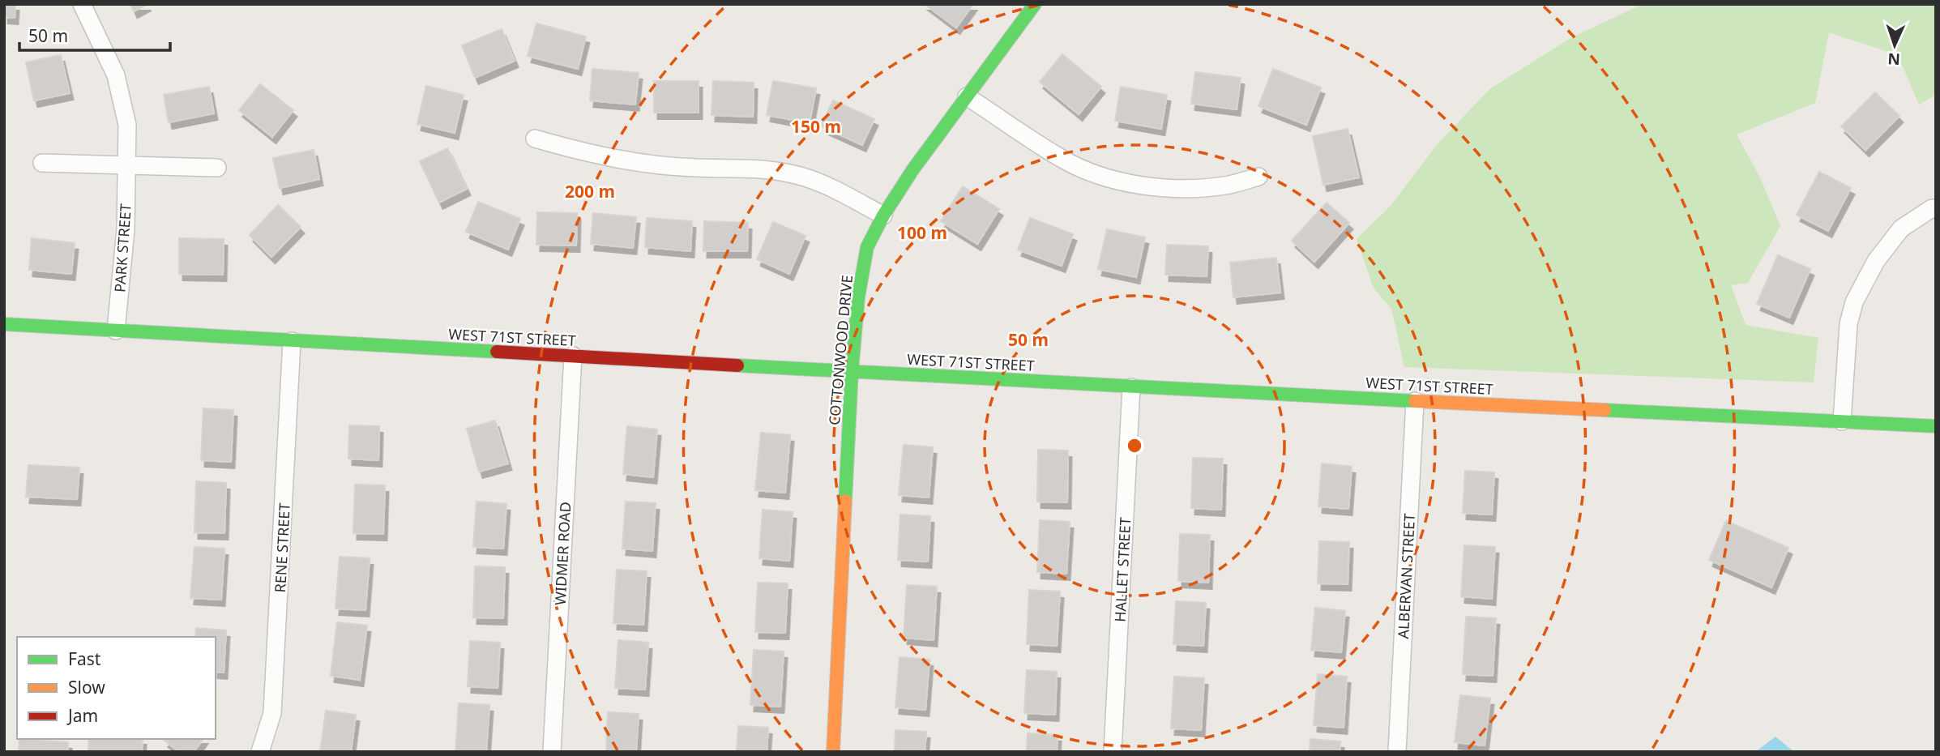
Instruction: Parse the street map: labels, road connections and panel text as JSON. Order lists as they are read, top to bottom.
{
  "streets": {
    "street": [
      "PARK STREET",
      "WEST 71ST STREET",
      "COTTONWOOD DRIVE",
      "RENE STREET",
      "WIDMER ROAD",
      "HALLET STREET",
      "ALBERVAN STREET"
    ]
  },
  "crossings": [
    ["PARK STREET", "WEST 71ST STREET"],
    ["WEST 71ST STREET", "COTTONWOOD DRIVE"],
    ["WEST 71ST STREET", "RENE STREET"],
    ["WEST 71ST STREET", "WIDMER ROAD"],
    ["WEST 71ST STREET", "HALLET STREET"],
    ["WEST 71ST STREET", "ALBERVAN STREET"]
  ],
  "legend": ["Fast", "Slow", "Jam"],
  "scale_bar": "50 m",
  "north": "bottom",
  "rings": [
    "150 m",
    "200 m",
    "100 m",
    "50 m"
  ]
}
